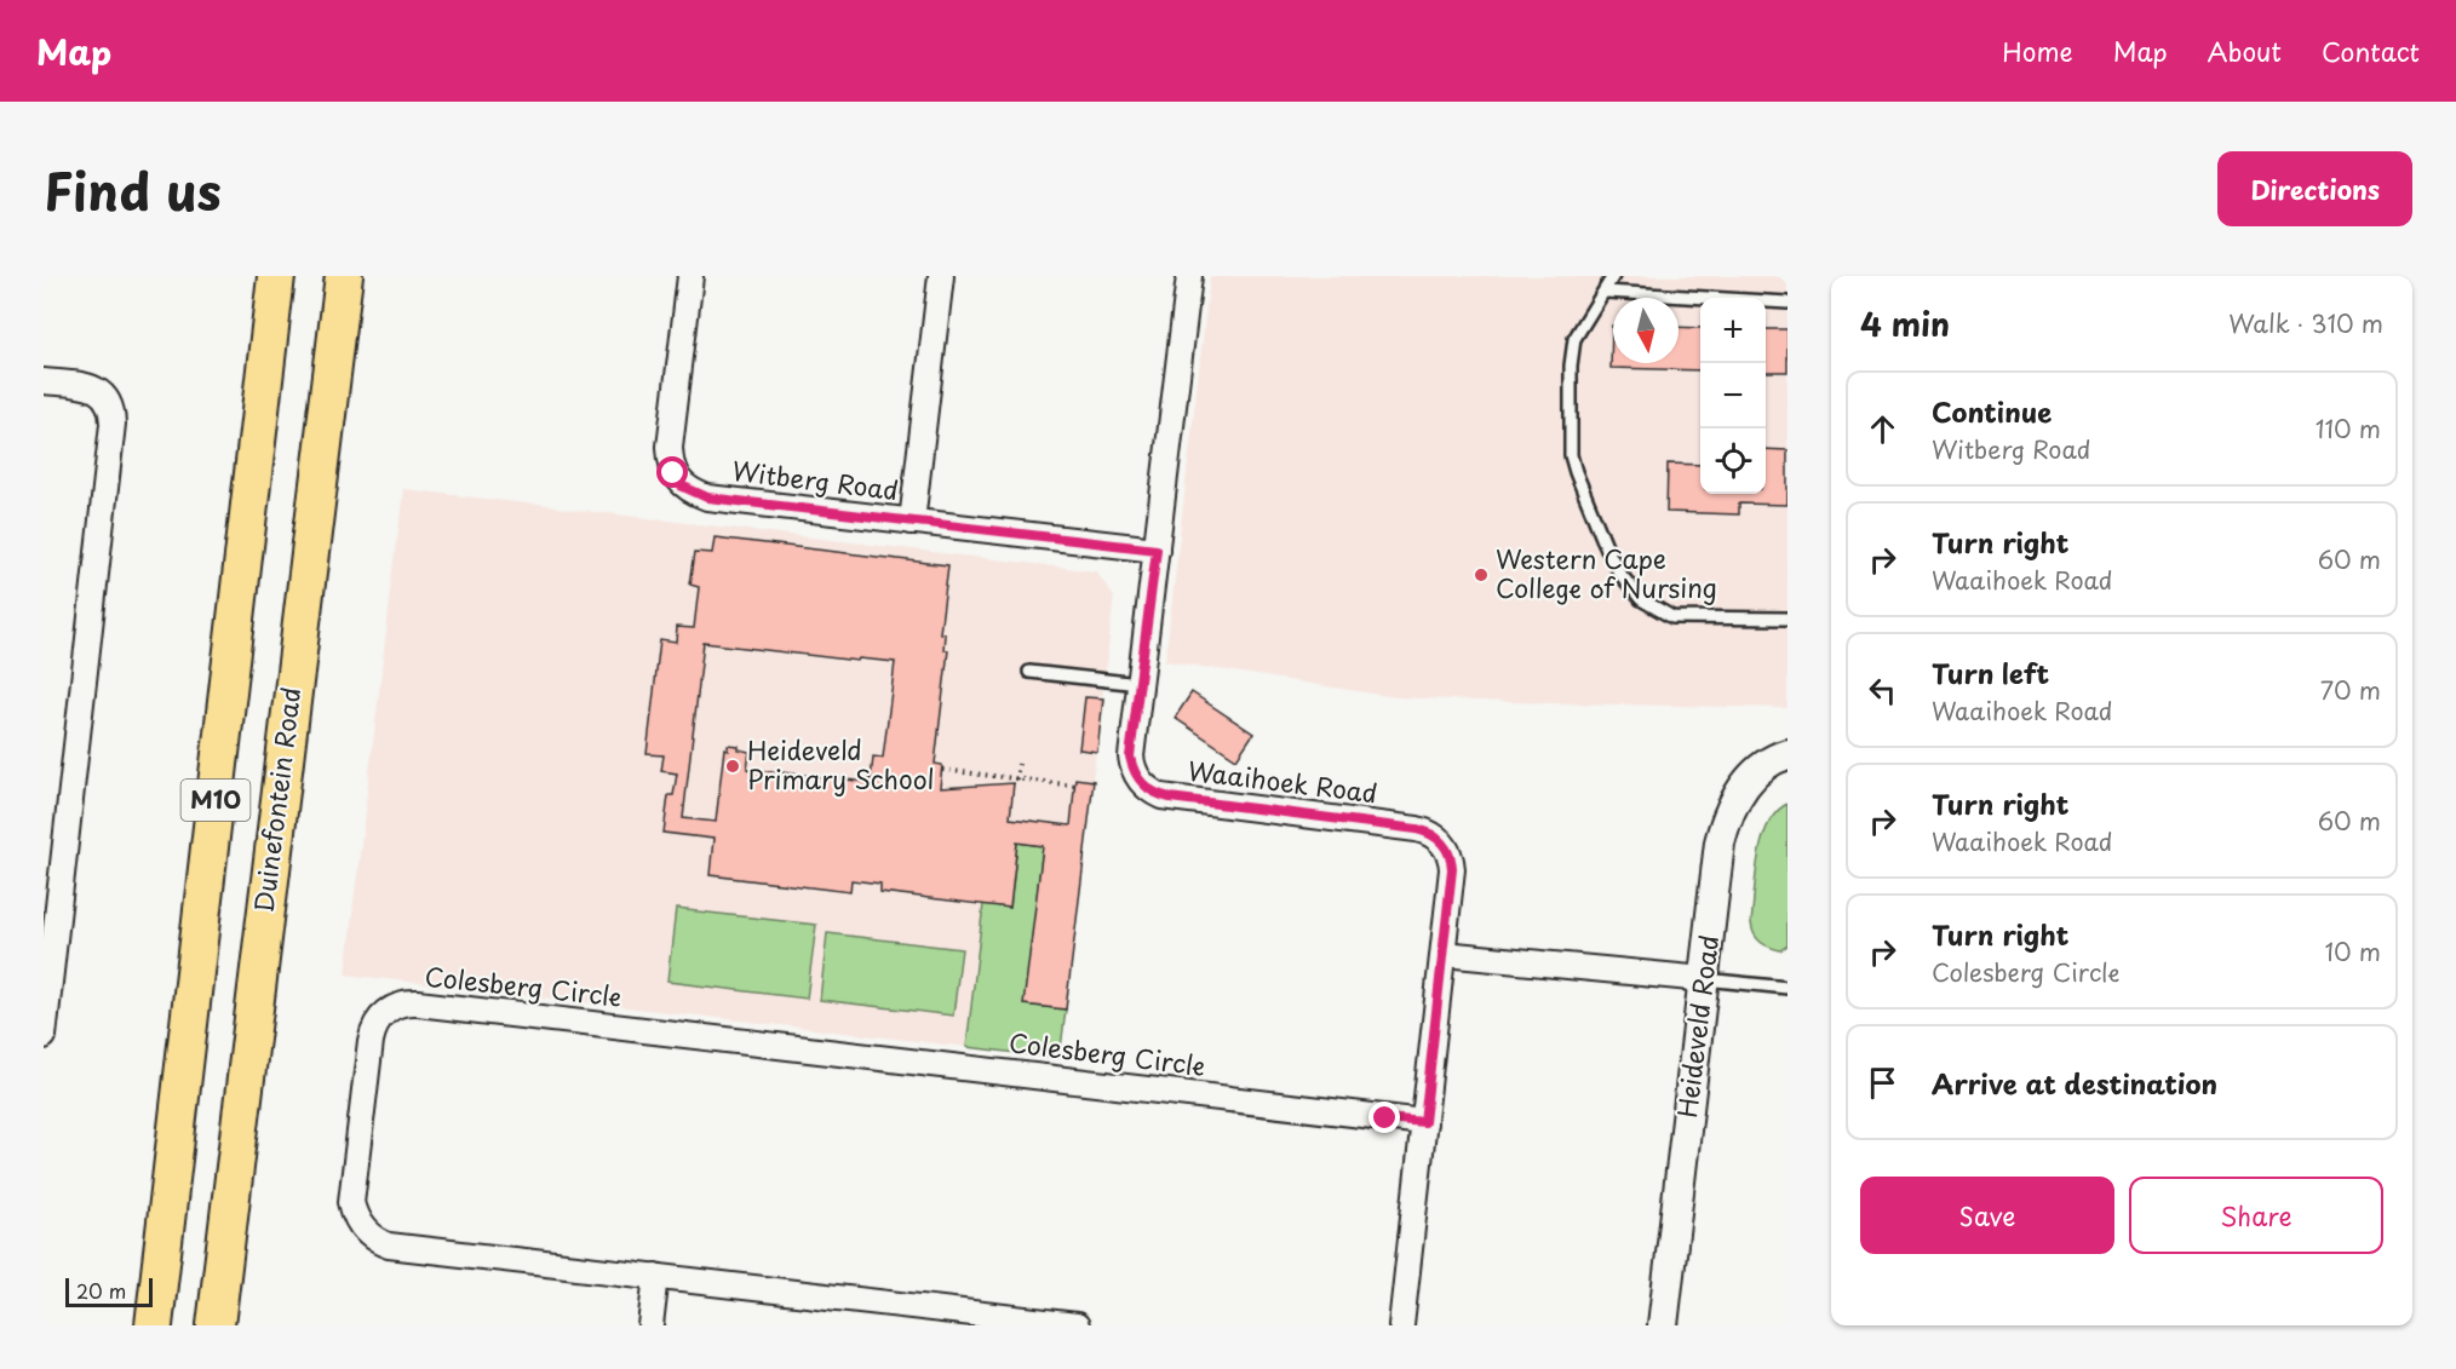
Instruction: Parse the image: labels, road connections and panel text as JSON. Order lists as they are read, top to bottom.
{
  "streets": {
    "main road": ["M10", "Duinefontein Road"],
    "street": [
      "Witberg Road",
      "Waaihoek Road",
      "Colesberg Circle",
      "Heideveld Road"
    ]
  },
  "crossings": [
    ["Witberg Road", "Waaihoek Road"],
    ["Waaihoek Road", "Colesberg Circle"]
  ],
  "places": ["Western Cape College of Nursing", "Heideveld Primary School"],
  "scale_bar": "20 m",
  "north": "bottom",
  "page": {
    "header": "Map",
    "nav": [
      "Home",
      "Map",
      "About",
      "Contact"
    ],
    "title": "Find us",
    "buttons": [
      "Directions",
      ["Save", "Share"]
    ],
    "heading": ["4 min", "Walk · 310 m"],
    "map_buttons": ["+", "−"],
    "list": [
      ["Continue", "Witberg Road", "110 m"],
      ["Turn right", "Waaihoek Road", "60 m"],
      ["Turn left", "Waaihoek Road", "70 m"],
      ["Turn right", "Waaihoek Road", "60 m"],
      ["Turn right", "Colesberg Circle", "10 m"],
      "Arrive at destination"
    ],
    "scale": "20 m"
  }
}
